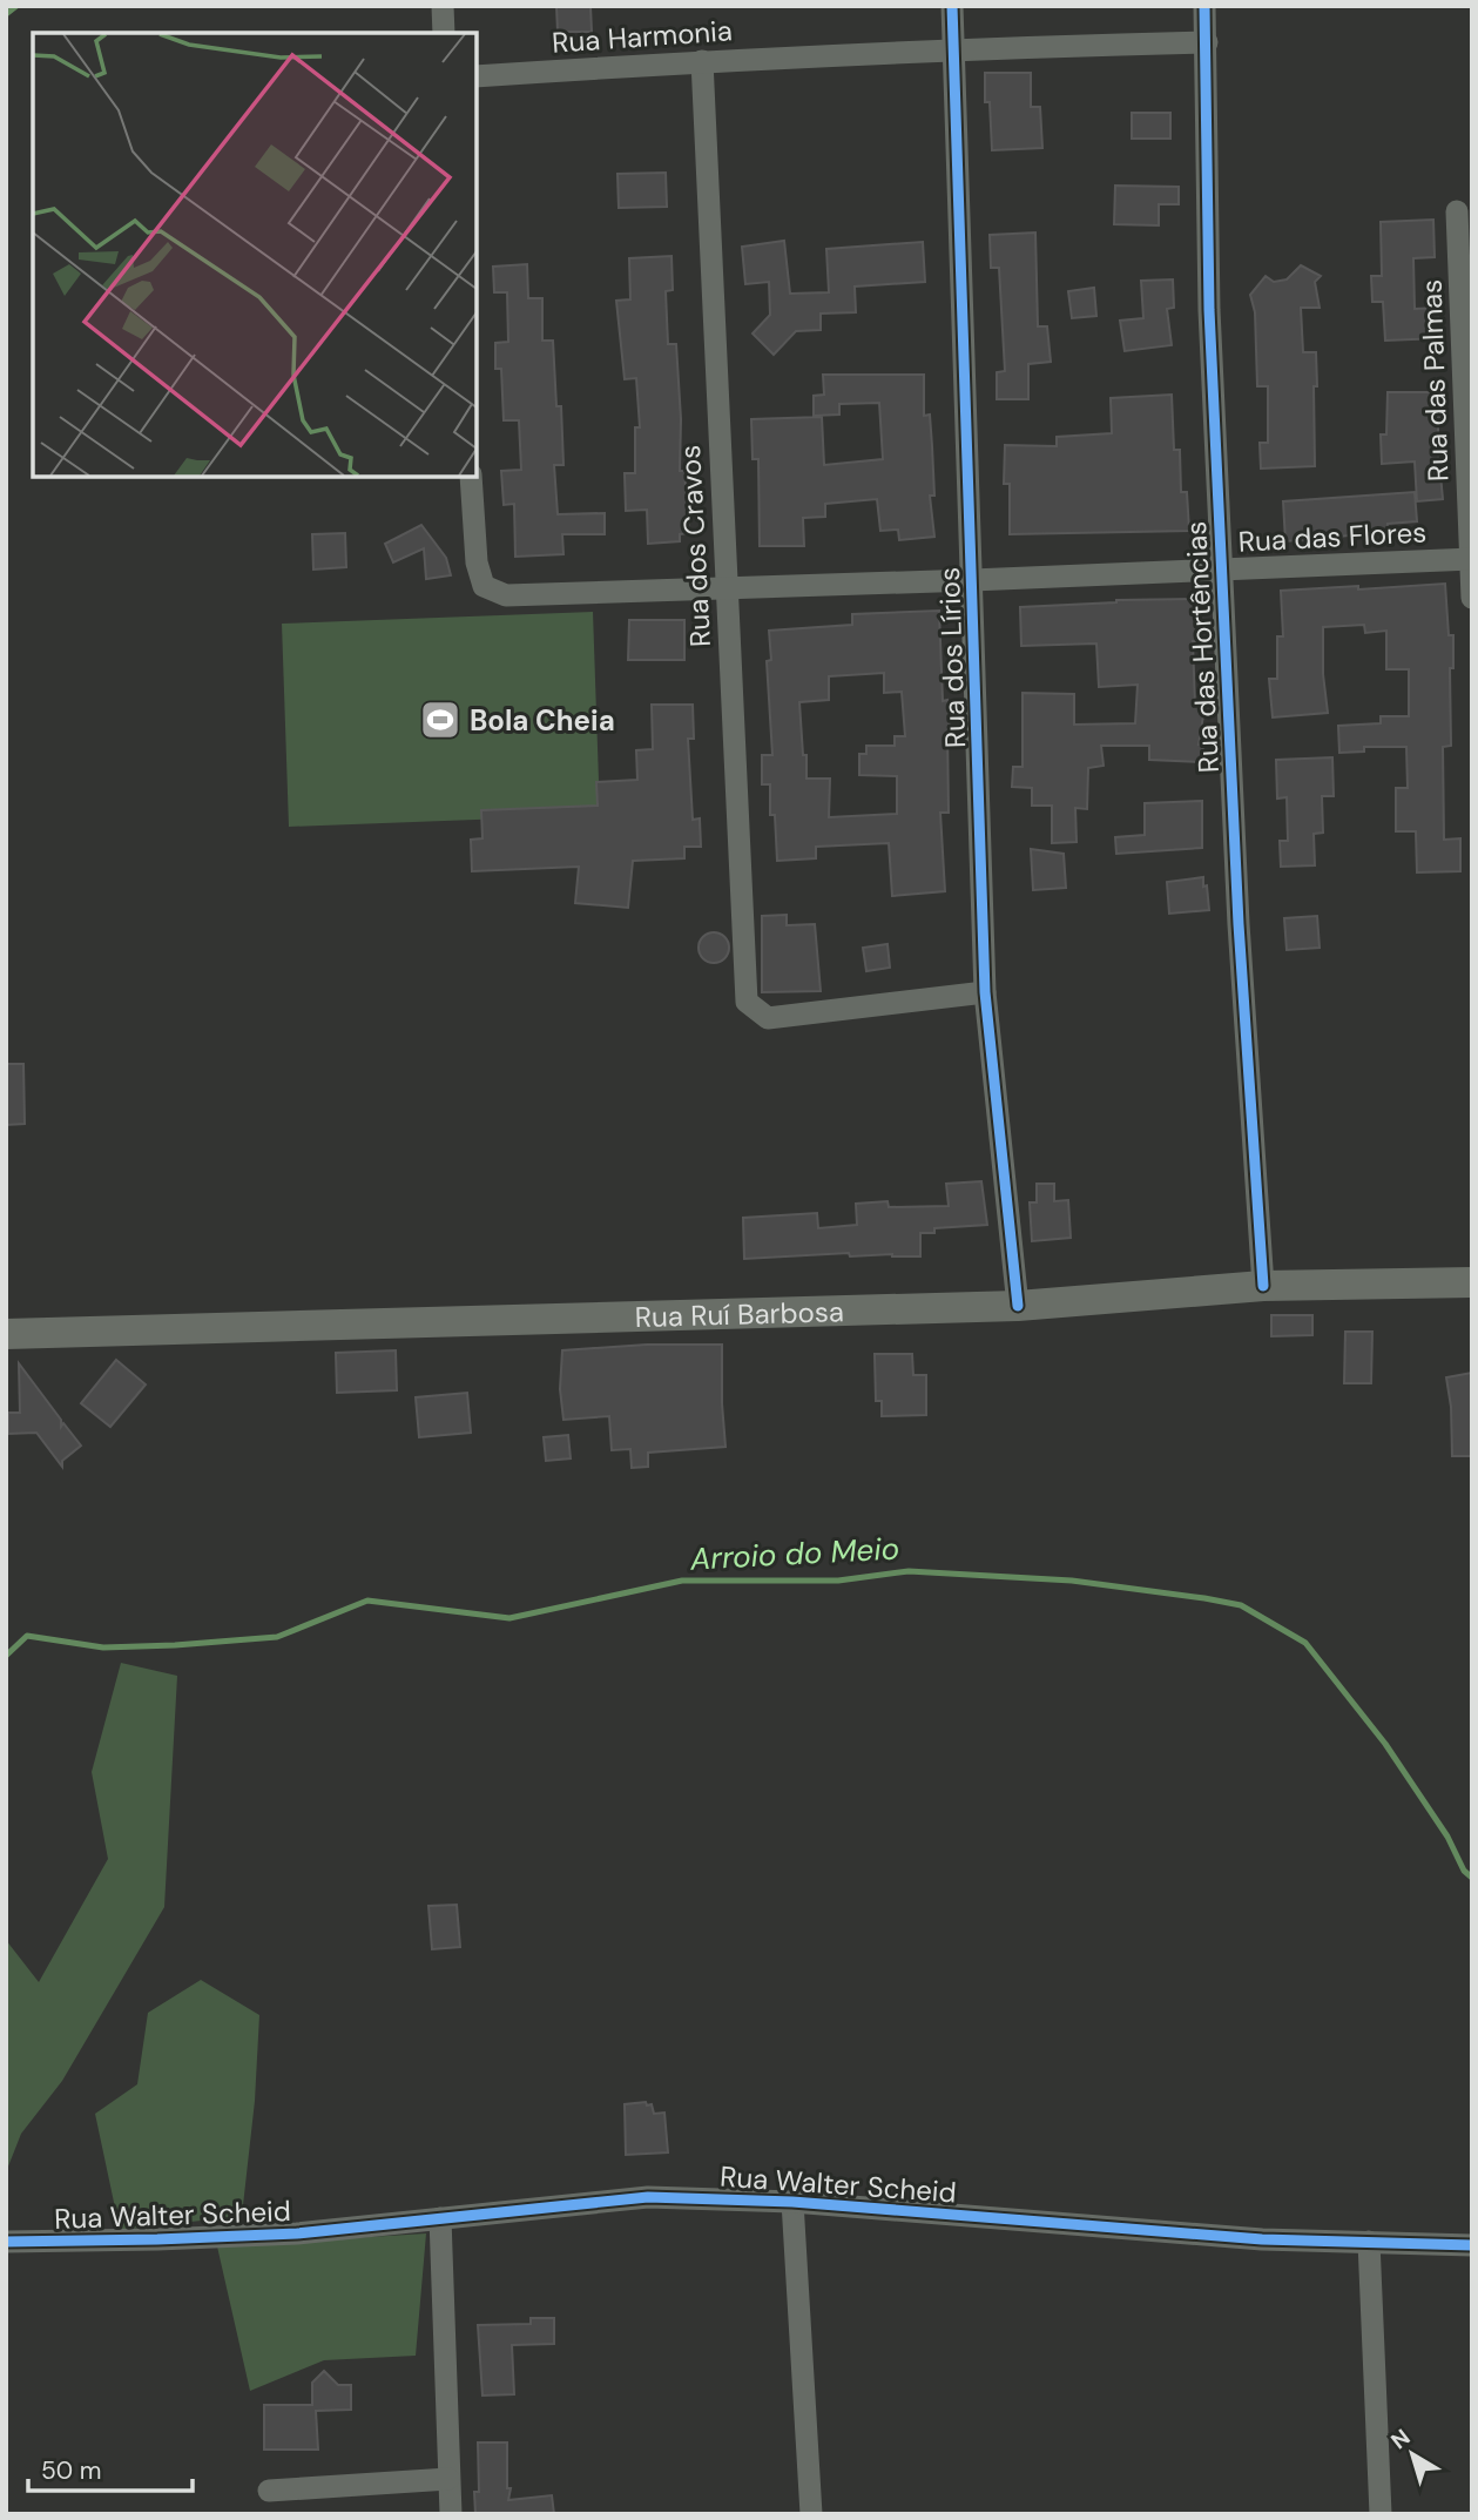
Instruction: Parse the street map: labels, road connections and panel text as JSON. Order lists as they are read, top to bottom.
{
  "streets": {
    "main road": ["Rua Ruí Barbosa"],
    "street": [
      "Rua Harmonia",
      "Rua das Palmas",
      "Rua das Flores",
      "Rua dos Cravos",
      "Rua das Hortências",
      "Rua dos Lírios",
      "Rua Walter Scheid"
    ]
  },
  "crossings": [
    ["Rua Harmonia", "Rua dos Cravos"],
    ["Rua Harmonia", "Rua das Hortências"],
    ["Rua Harmonia", "Rua dos Lírios"],
    ["Rua das Palmas", "Rua das Flores"],
    ["Rua das Flores", "Rua dos Cravos"],
    ["Rua das Flores", "Rua das Hortências"],
    ["Rua das Flores", "Rua dos Lírios"],
    ["Rua dos Cravos", "Rua dos Lírios"],
    ["Rua das Hortências", "Rua Ruí Barbosa"],
    ["Rua dos Lírios", "Rua Ruí Barbosa"]
  ],
  "water": ["Arroio do Meio"],
  "places": {
    "sports": ["Bola Cheia"]
  },
  "scale_bar": "50 m",
  "north": "top left"
}
